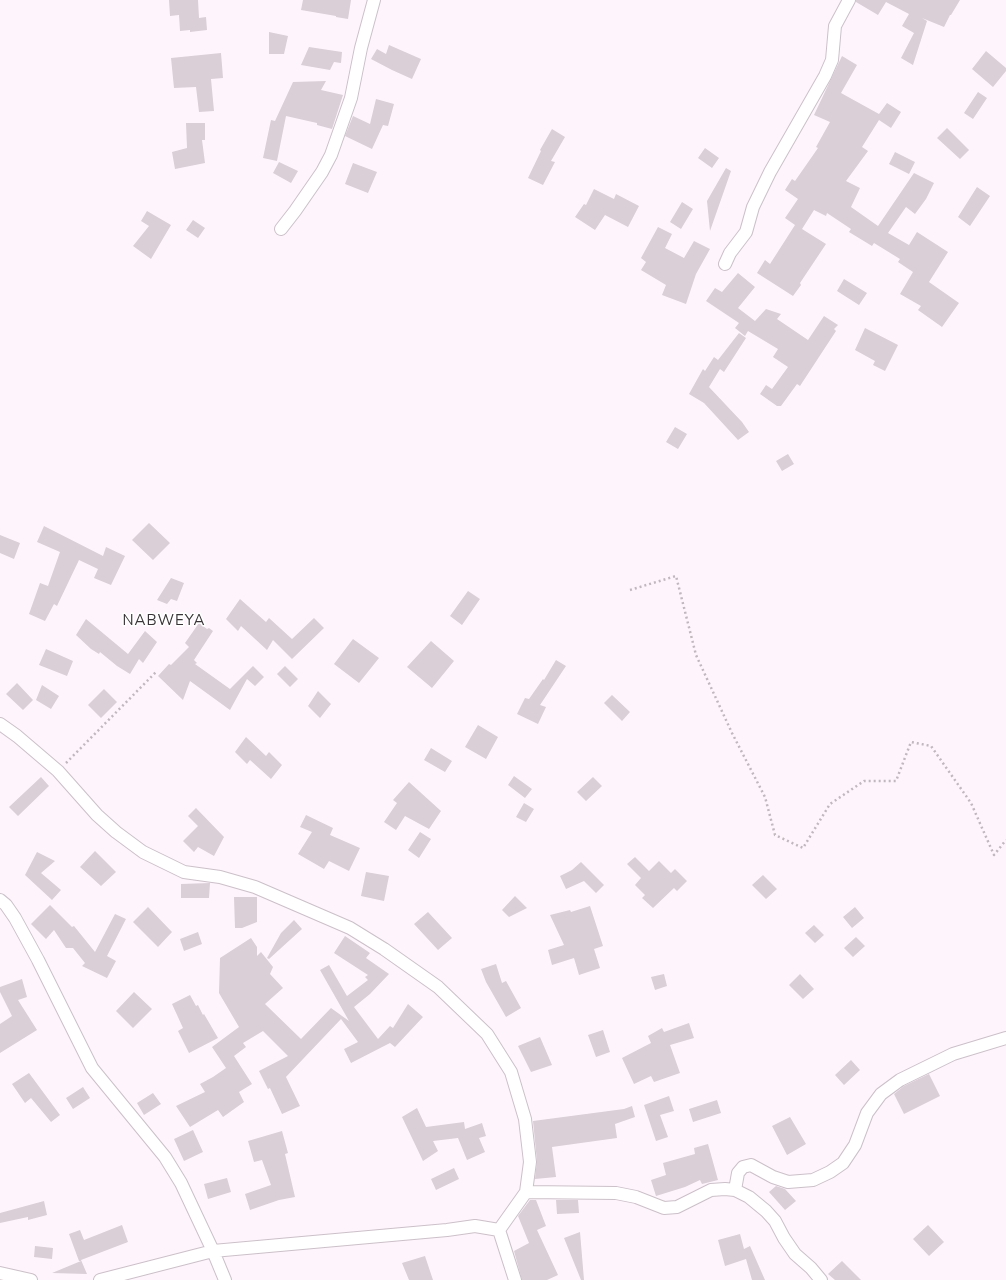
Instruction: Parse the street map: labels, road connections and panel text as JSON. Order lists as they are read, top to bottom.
{
  "districts": ["NABWEYA"]
}
